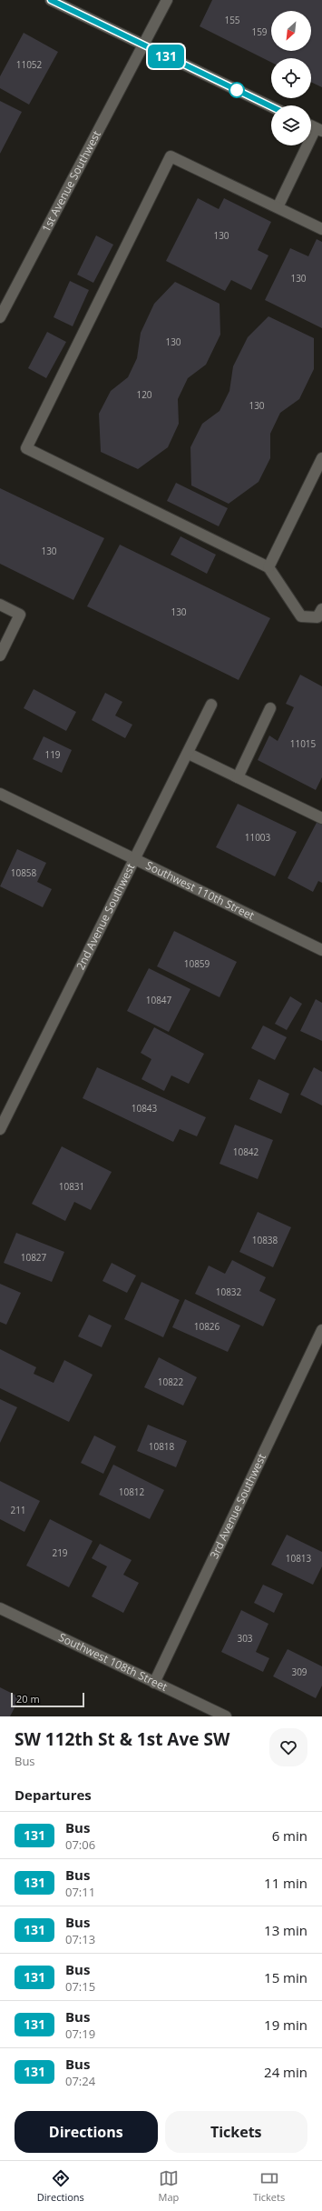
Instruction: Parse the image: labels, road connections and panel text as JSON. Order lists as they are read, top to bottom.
{
  "streets": {
    "street": [
      "1st Avenue Southwest",
      "Southwest 110th Street",
      "2nd Avenue Southwest",
      "3rd Avenue Southwest",
      "Southwest 108th Street"
    ]
  },
  "crossings": [
    ["Southwest 110th Street", "2nd Avenue Southwest"],
    ["3rd Avenue Southwest", "Southwest 108th Street"]
  ],
  "lines": ["bus line 131"],
  "house_numbers": [
    "155",
    "159",
    "11052",
    "130",
    "130",
    "130",
    "120",
    "130",
    "130",
    "130",
    "11015",
    "119",
    "11003",
    "10858",
    "10859",
    "10847",
    "10843",
    "10842",
    "10831",
    "10838",
    "10827",
    "10832",
    "10826",
    "10822",
    "10818",
    "10812",
    "211",
    "219",
    "10813",
    "303",
    "309"
  ],
  "scale_bar": "20 m",
  "north": "bottom left",
  "page": {
    "on_map": "131",
    "scale": "20 m",
    "heading": [
      ["SW 112th St & 1st Ave SW", "Bus"],
      "Departures"
    ],
    "list": [
      {
        "mark": "131",
        "name": "Bus",
        "note": "07:06",
        "value": "6 min"
      },
      {
        "mark": "131",
        "name": "Bus",
        "note": "07:11",
        "value": "11 min"
      },
      {
        "mark": "131",
        "name": "Bus",
        "note": "07:13",
        "value": "13 min"
      },
      {
        "mark": "131",
        "name": "Bus",
        "note": "07:15",
        "value": "15 min"
      },
      {
        "mark": "131",
        "name": "Bus",
        "note": "07:19",
        "value": "19 min"
      },
      {
        "mark": "131",
        "name": "Bus",
        "note": "07:24",
        "value": "24 min"
      }
    ],
    "buttons": ["Directions", "Tickets"],
    "tabs": ["Directions", "Map", "Tickets"]
  }
}
